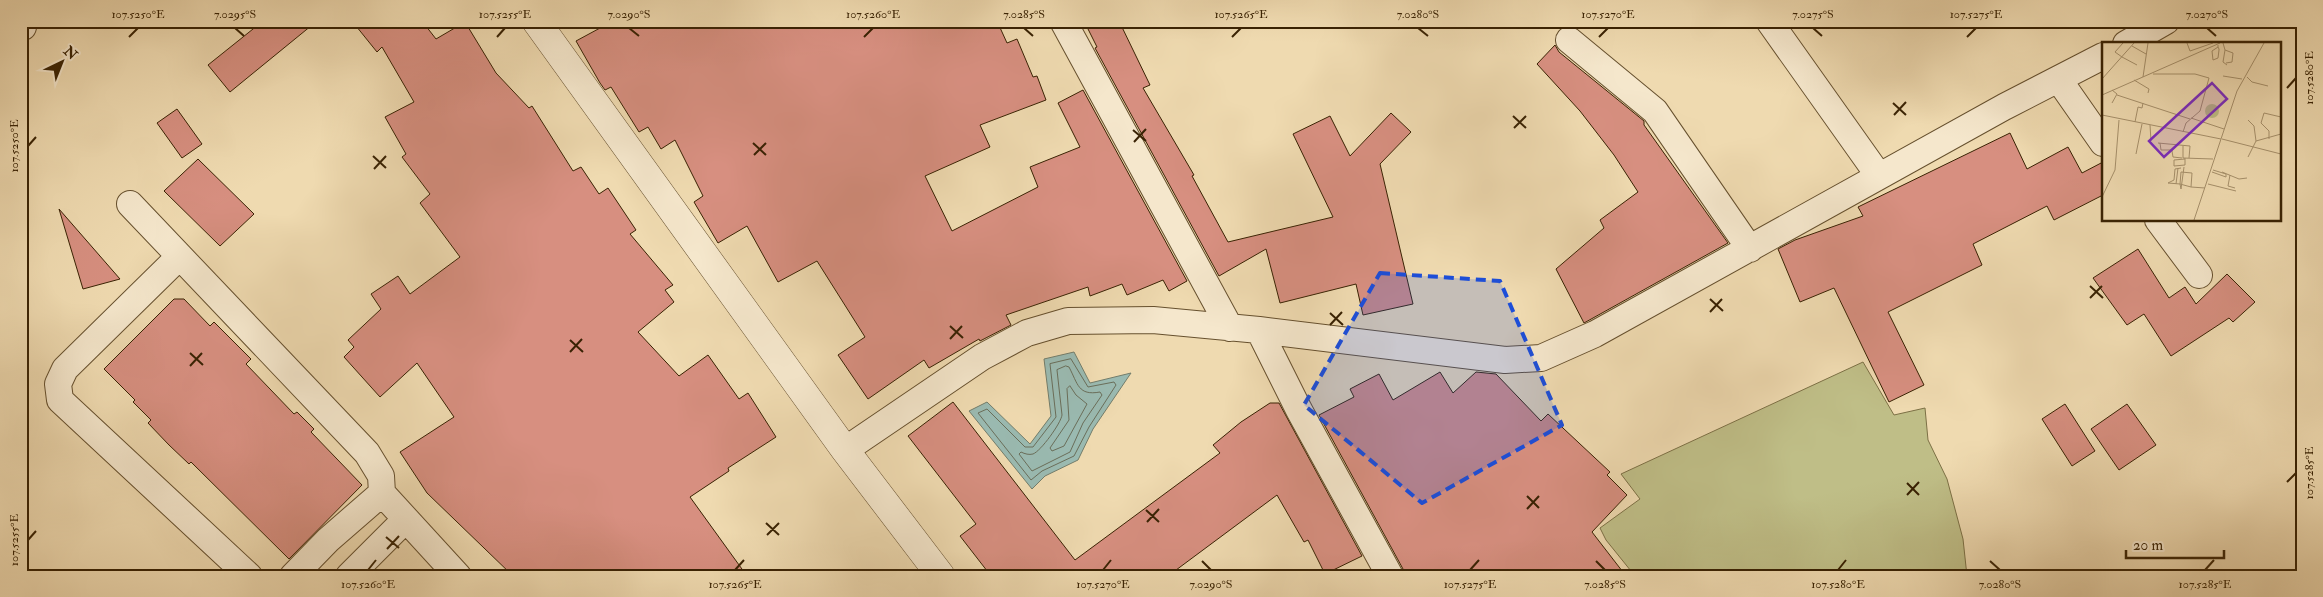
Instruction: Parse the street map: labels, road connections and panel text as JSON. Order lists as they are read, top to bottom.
{
  "scale_bar": "20 m",
  "north": "top right",
  "coordinates": [
    "107.5250°E",
    "7.0295°S",
    "107.5255°E",
    "7.0290°S",
    "107.5260°E",
    "7.0285°S",
    "107.5265°E",
    "7.0280°S",
    "107.5270°E",
    "7.0275°S",
    "107.5275°E",
    "7.0270°S",
    "107.5280°E",
    "107.5285°E"
  ]
}
